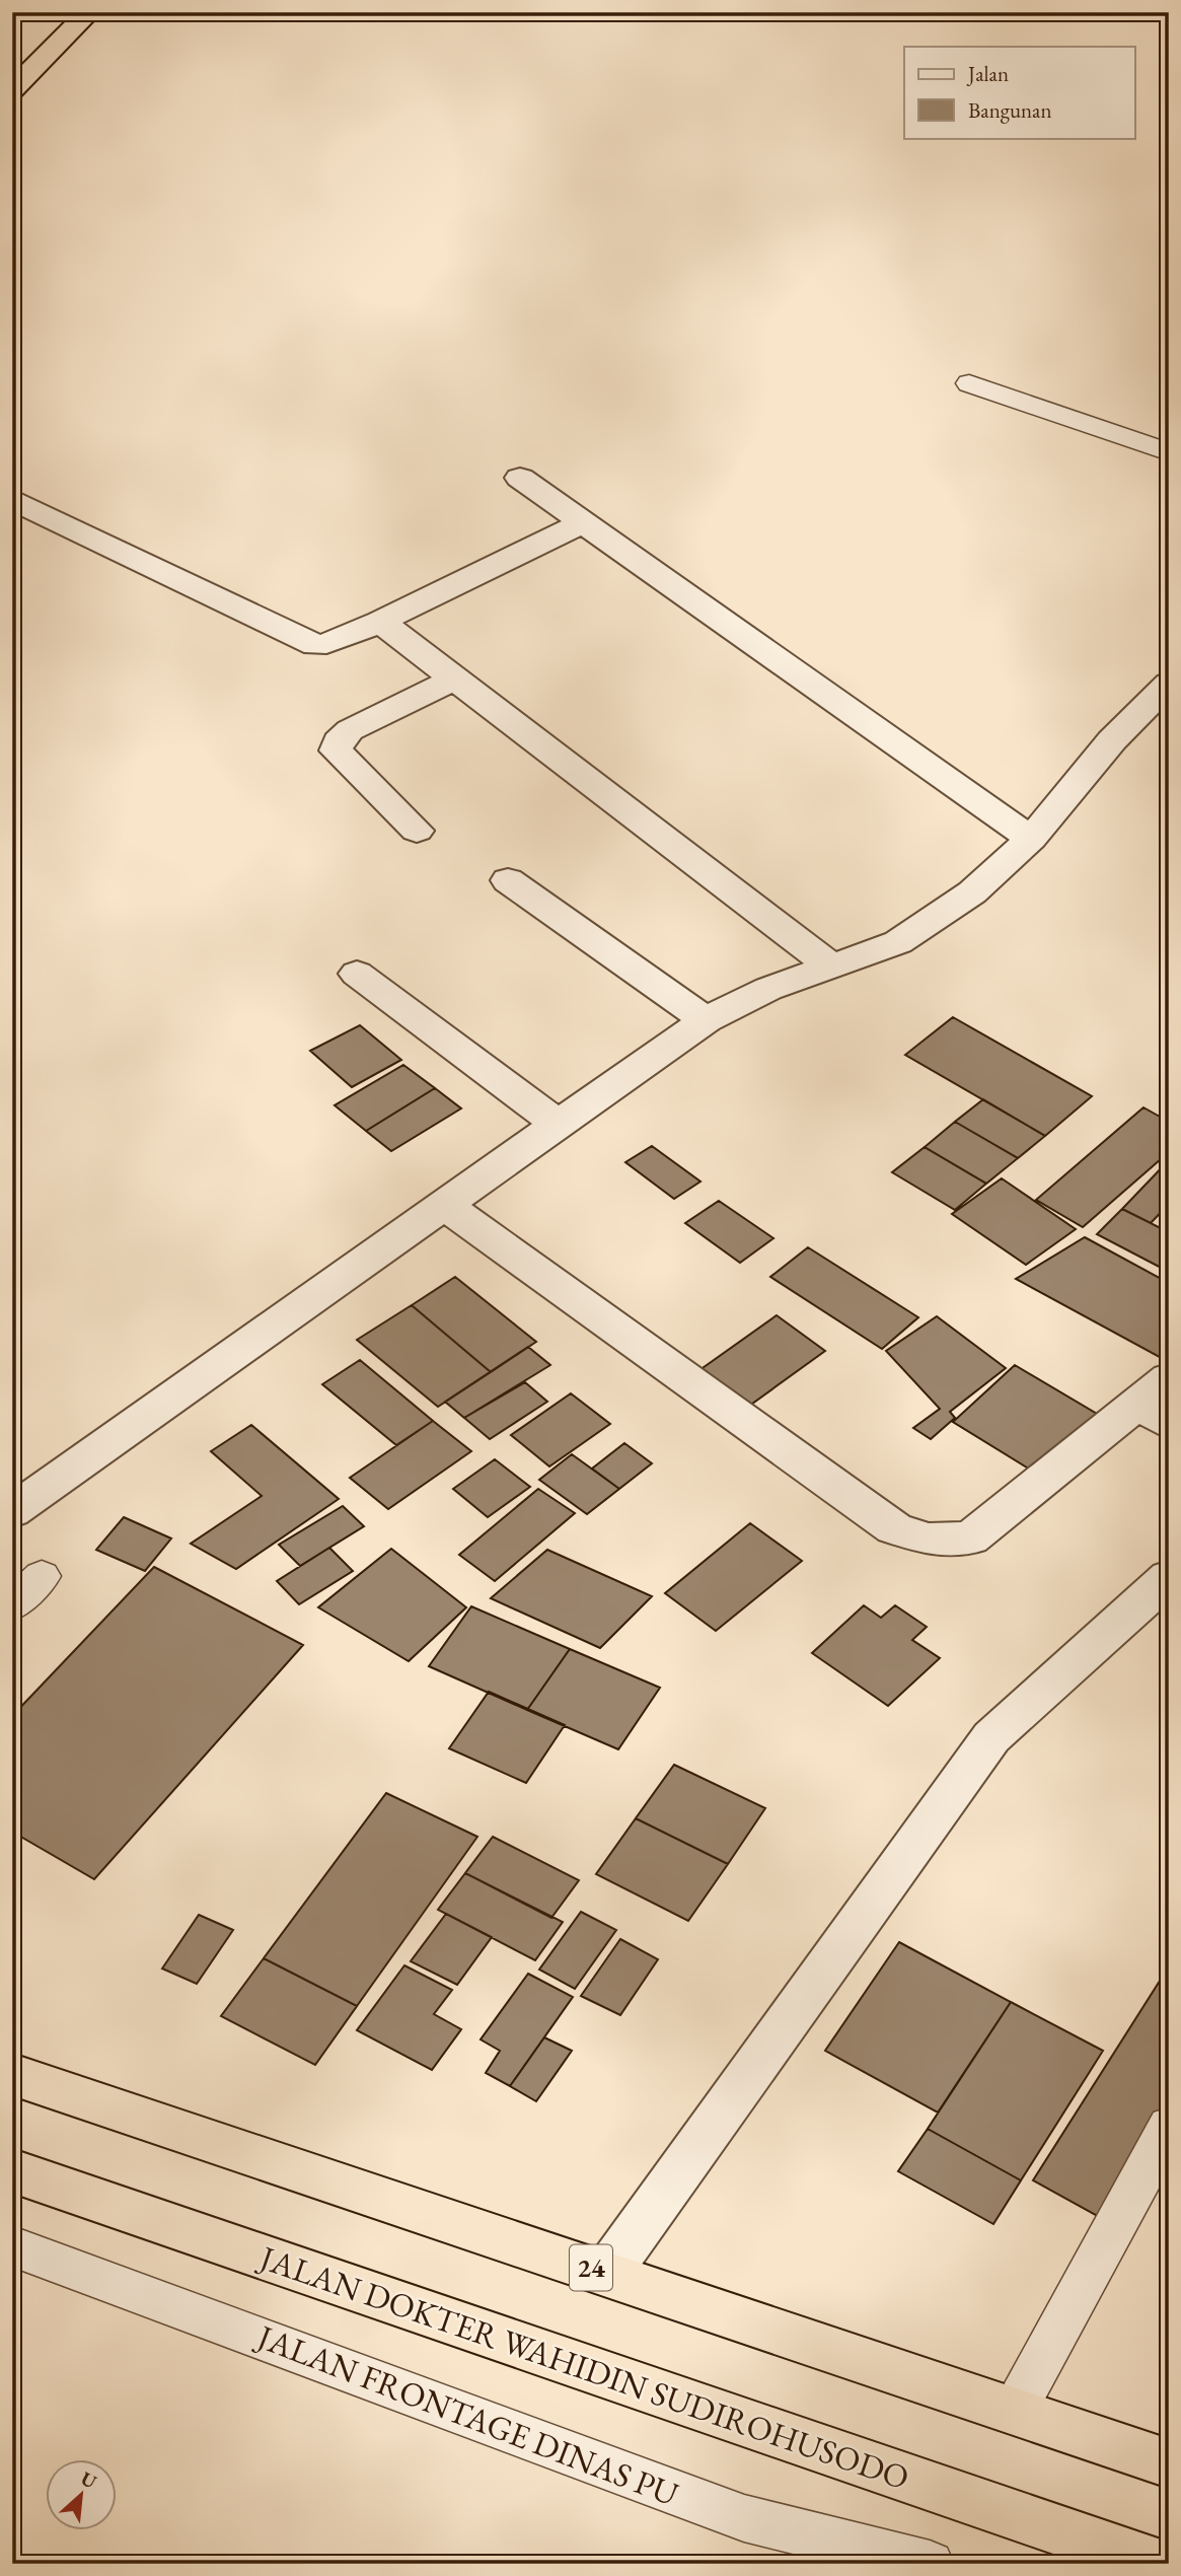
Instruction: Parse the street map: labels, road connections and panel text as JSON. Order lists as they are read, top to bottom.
{
  "streets": {
    "highway": ["24", "JALAN DOKTER WAHIDIN SUDIROHUSODO"],
    "lane": ["JALAN FRONTAGE DINAS PU"]
  },
  "legend": ["Jalan", "Bangunan"],
  "north": "top right"
}
